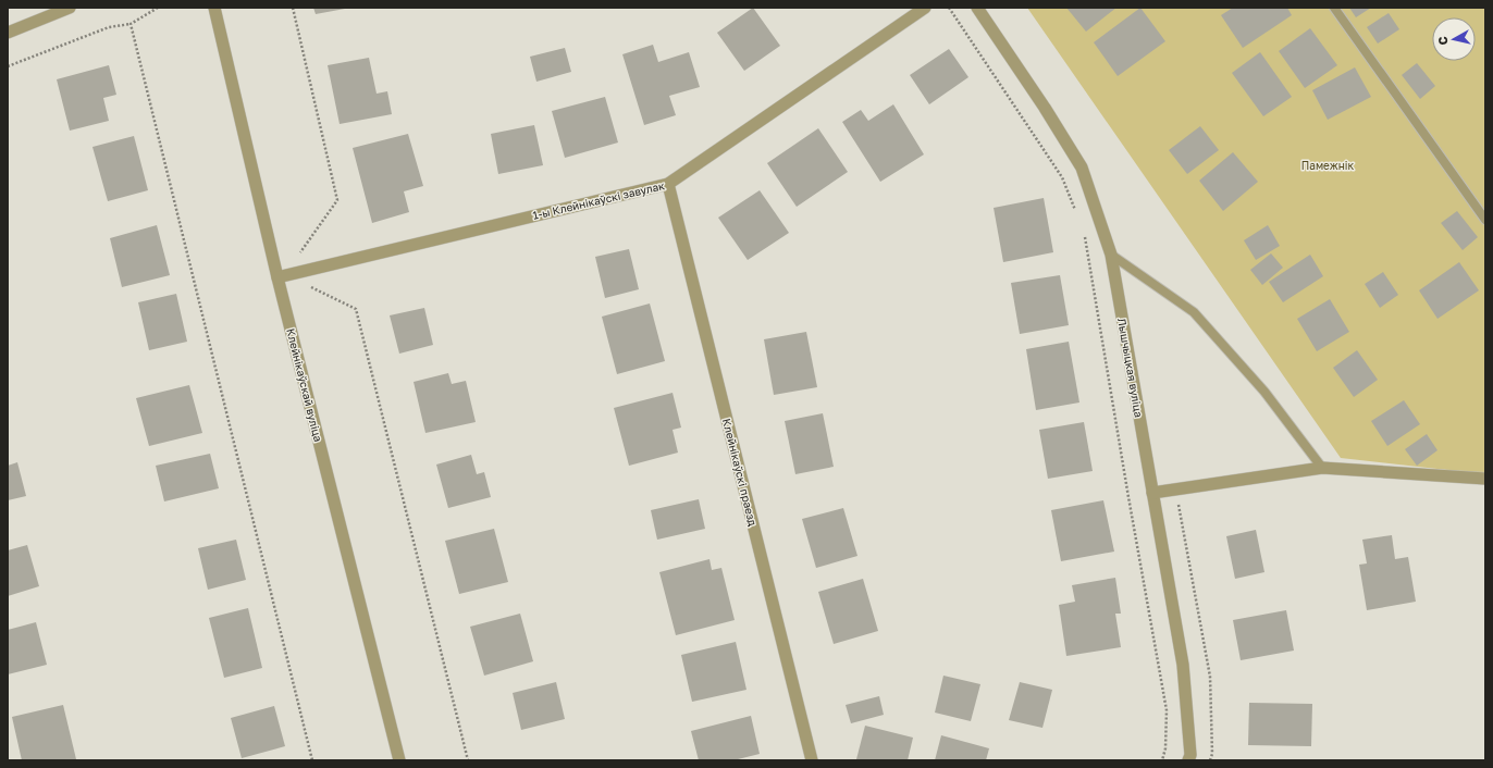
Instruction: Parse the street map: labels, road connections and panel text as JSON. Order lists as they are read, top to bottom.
{
  "streets": {
    "street": [
      "1-ы Клейнікаўскі завулак",
      "Лышчыцкая вуліца",
      "Клейнікаўскай вуліца",
      "Клейнікаўскі праезд"
    ]
  },
  "crossings": [
    ["1-ы Клейнікаўскі завулак", "Клейнікаўскай вуліца"],
    ["1-ы Клейнікаўскі завулак", "Клейнікаўскі праезд"]
  ],
  "parks": ["Памежнік"],
  "north": "left"
}
